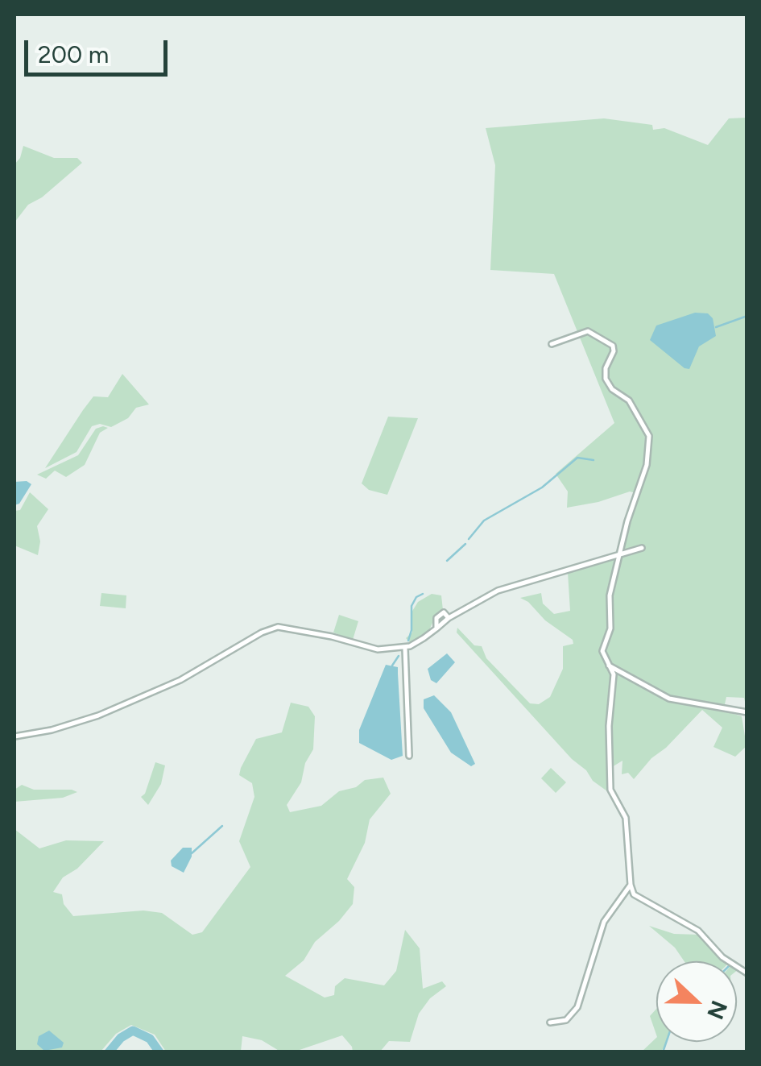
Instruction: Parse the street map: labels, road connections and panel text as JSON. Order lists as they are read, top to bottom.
{
  "scale_bar": "200 m",
  "north": "right"
}
